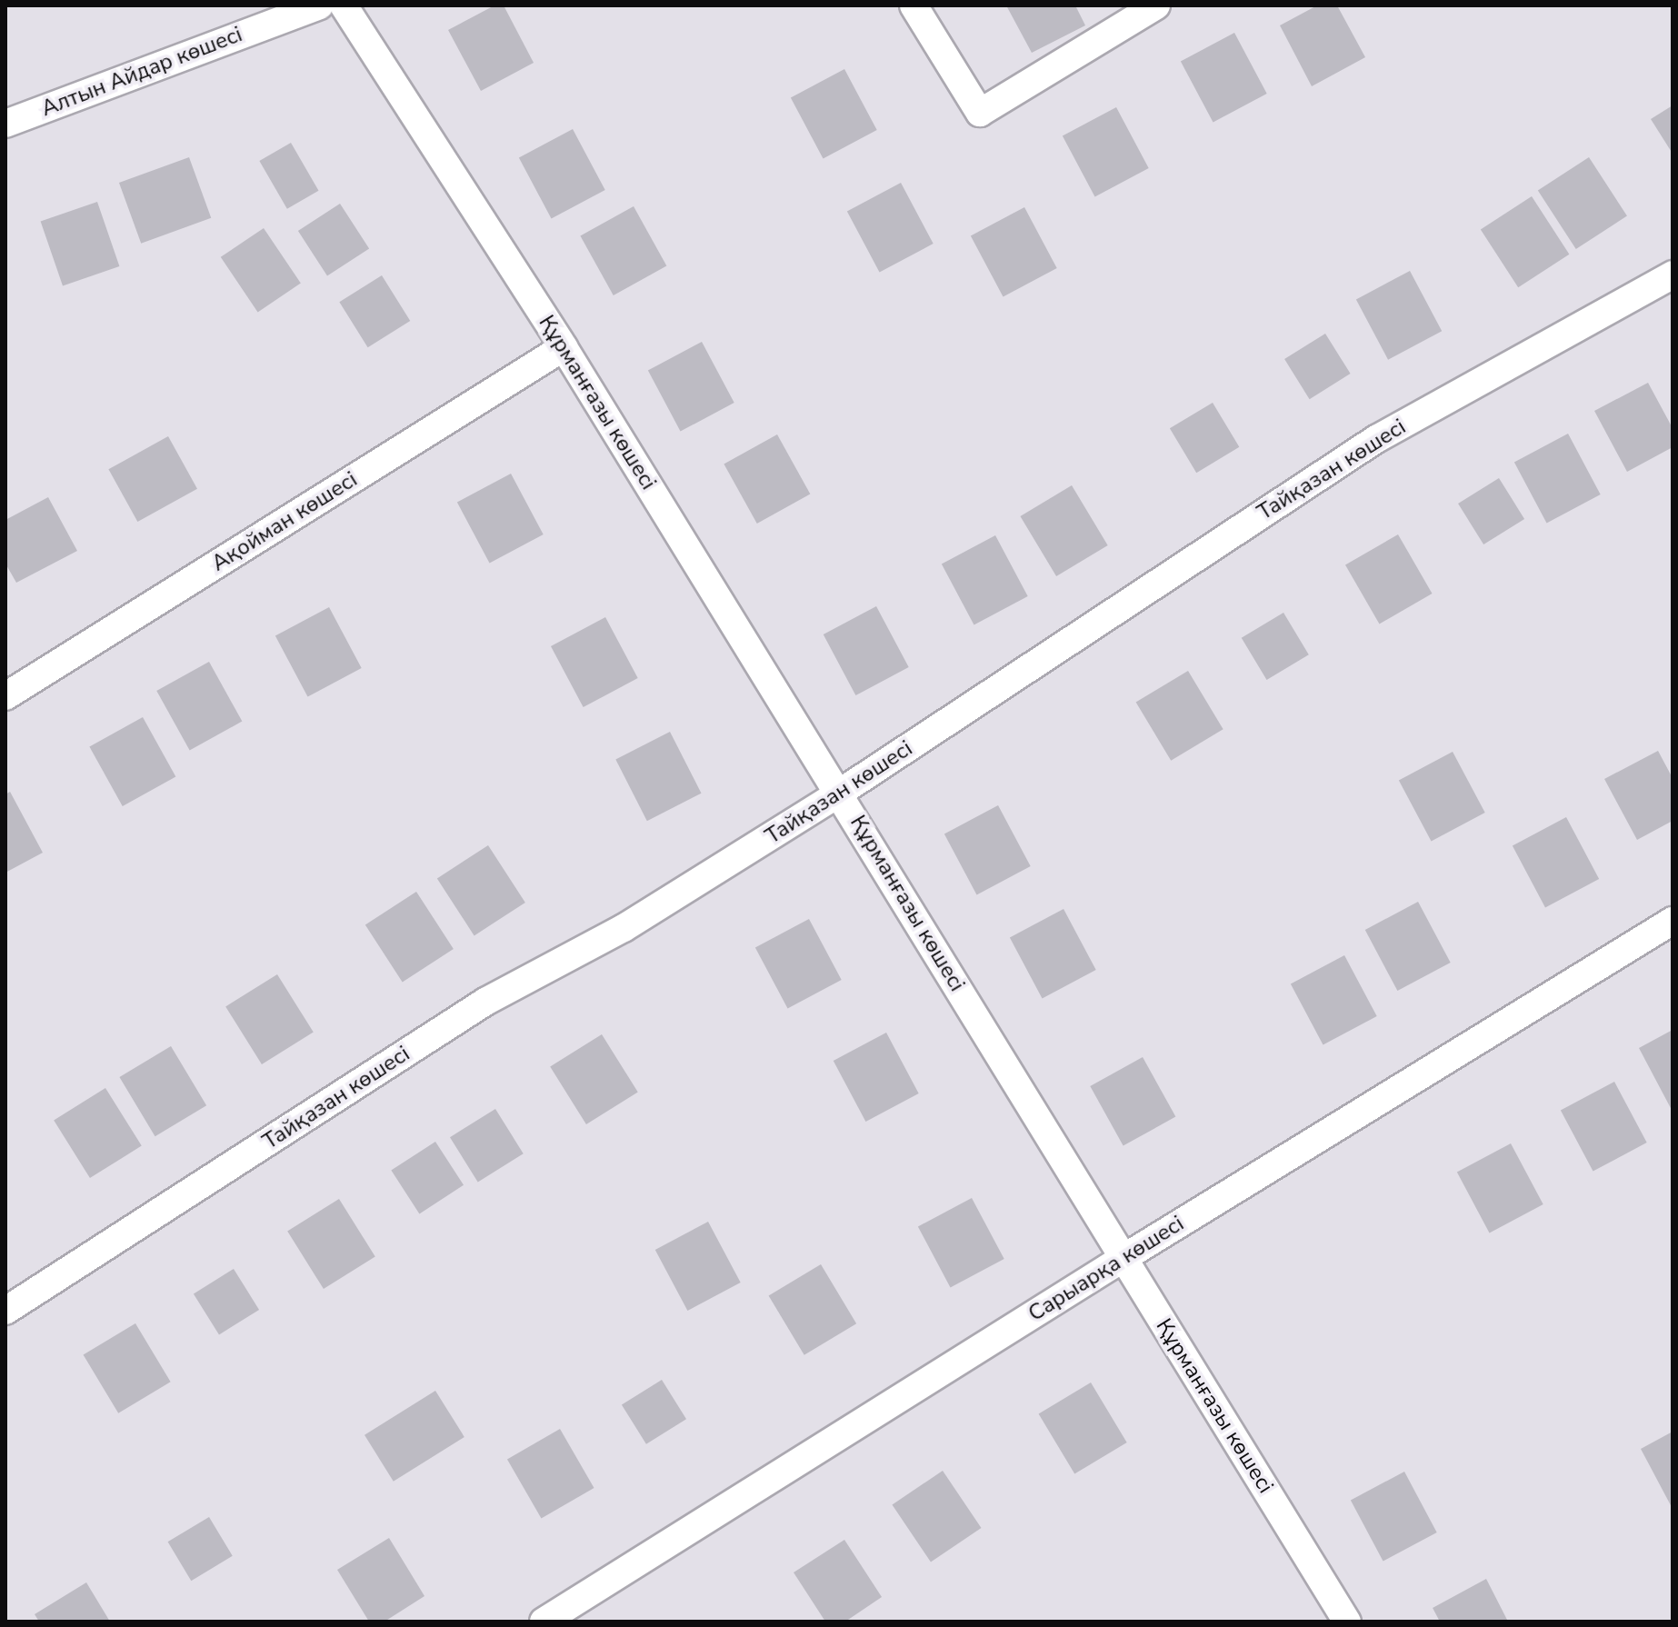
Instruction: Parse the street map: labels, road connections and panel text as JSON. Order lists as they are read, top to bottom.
{
  "streets": {
    "street": [
      "Алтын Айдар көшесі",
      "Құрманғазы көшесі",
      "Тайқазан көшесі",
      "Ақойман көшесі",
      "Сарыарқа көшесі"
    ]
  },
  "crossings": [
    ["Құрманғазы көшесі", "Тайқазан көшесі"],
    ["Құрманғазы көшесі", "Ақойман көшесі"],
    ["Құрманғазы көшесі", "Сарыарқа көшесі"]
  ]
}
